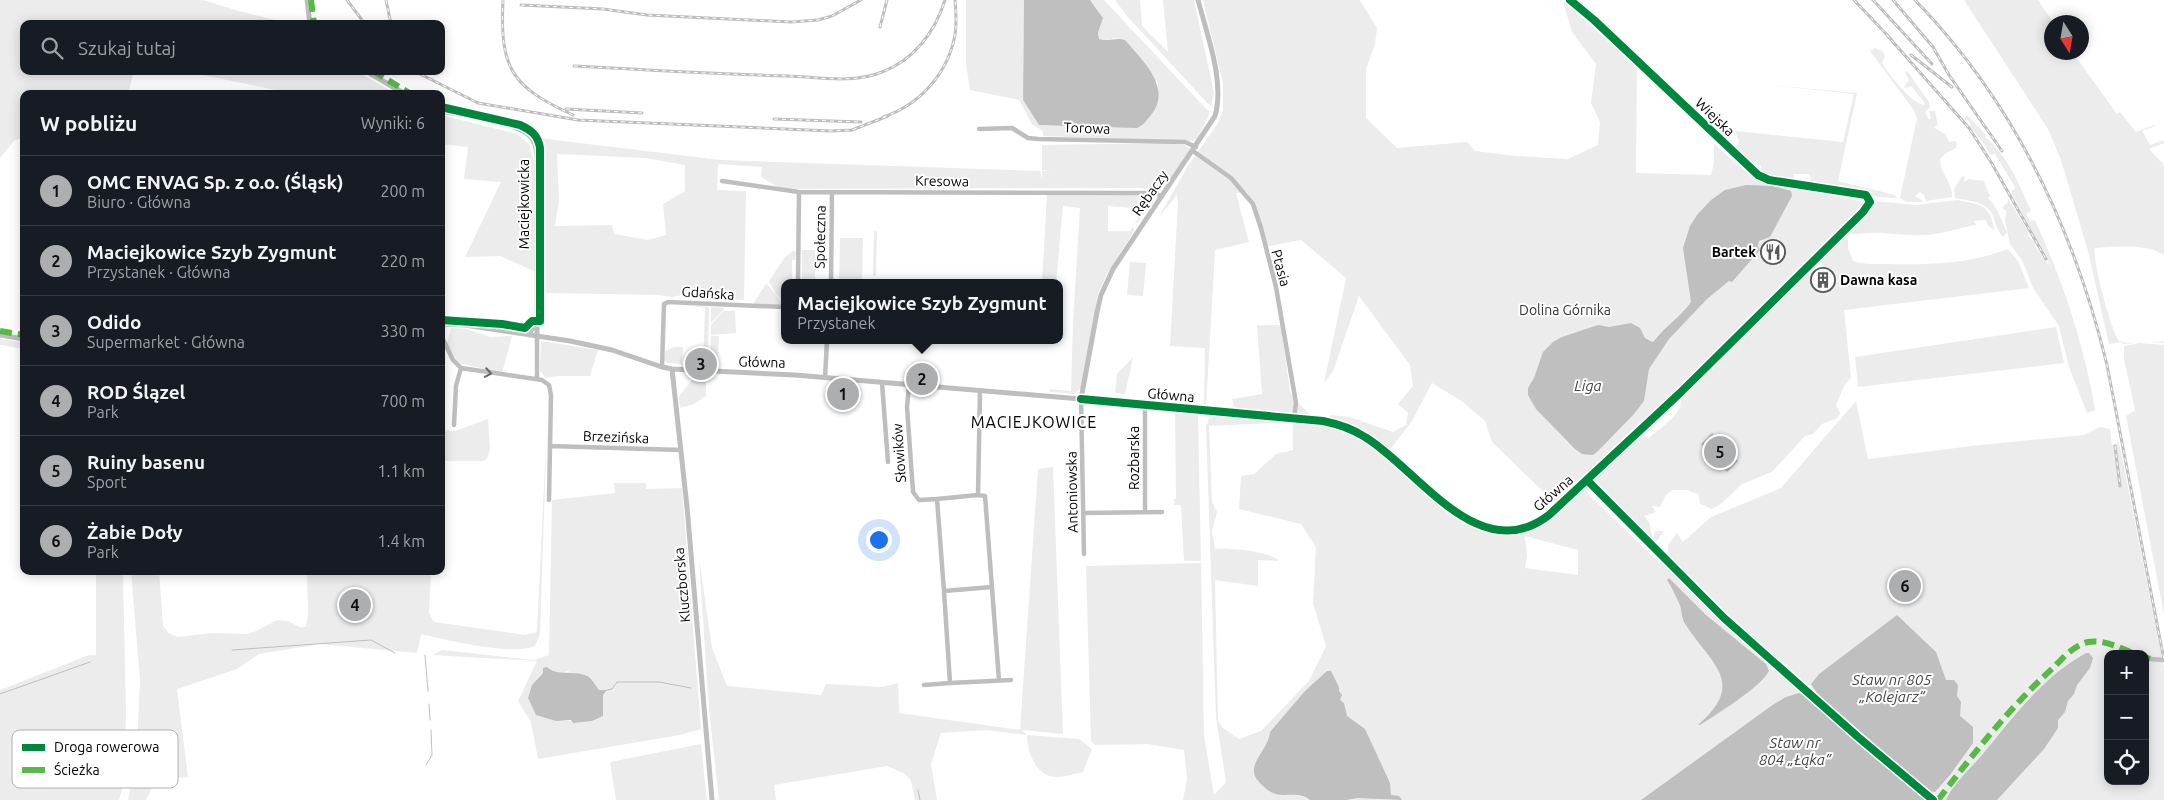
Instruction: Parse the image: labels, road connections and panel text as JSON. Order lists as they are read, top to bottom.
{
  "streets": {
    "street": [
      "Wiejska",
      "Torowa",
      "Kresowa",
      "Rębaczy",
      "Maciejkowicka",
      "Społeczna",
      "Ptasia",
      "Gdańska",
      "Główna",
      "Brzezińska",
      "Słowików",
      "Rozbarska",
      "Antoniowska",
      "Kluczborska"
    ]
  },
  "crossings": [
    ["Wiejska", "Główna"],
    ["Torowa", "Rębaczy"],
    ["Torowa", "Ptasia"],
    ["Kresowa", "Rębaczy"],
    ["Kresowa", "Społeczna"],
    ["Rębaczy", "Ptasia"],
    ["Rębaczy", "Główna"],
    ["Rębaczy", "Antoniowska"],
    ["Maciejkowicka", "Główna"],
    ["Ptasia", "Główna"],
    ["Gdańska", "Główna"],
    ["Główna", "Słowików"],
    ["Główna", "Rozbarska"],
    ["Główna", "Antoniowska"],
    ["Główna", "Kluczborska"],
    ["Brzezińska", "Kluczborska"]
  ],
  "districts": ["MACIEJKOWICE"],
  "water": ["Liga", "Staw nr 805 „Kolejarz”", "Staw nr 804 „Łąka”"],
  "parks": ["Dolina Górnika"],
  "places": {
    "restaurant": ["Bartek"],
    "building": ["Dawna kasa"]
  },
  "legend": ["Droga rowerowa", "Ścieżka"],
  "north": "bottom",
  "page": {
    "search": "Szukaj tutaj",
    "heading": ["W pobliżu", "Wyniki: 6"],
    "list": [
      {
        "mark": "1",
        "name": "OMC ENVAG Sp. z o.o. (Śląsk)",
        "note": "Biuro · Główna",
        "value": "200 m"
      },
      {
        "mark": "2",
        "name": "Maciejkowice Szyb Zygmunt",
        "note": "Przystanek · Główna",
        "value": "220 m"
      },
      {
        "mark": "3",
        "name": "Odido",
        "note": "Supermarket · Główna",
        "value": "330 m"
      },
      {
        "mark": "4",
        "name": "ROD Ślązel",
        "note": "Park",
        "value": "700 m"
      },
      {
        "mark": "5",
        "name": "Ruiny basenu",
        "note": "Sport",
        "value": "1.1 km"
      },
      {
        "mark": "6",
        "name": "Żabie Doły",
        "note": "Park",
        "value": "1.4 km"
      }
    ],
    "popup": ["Maciejkowice Szyb Zygmunt", "Przystanek"],
    "pins": [
      "3",
      "2",
      "1",
      "5",
      "6",
      "4"
    ],
    "map_buttons": ["+", "−"]
  }
}
